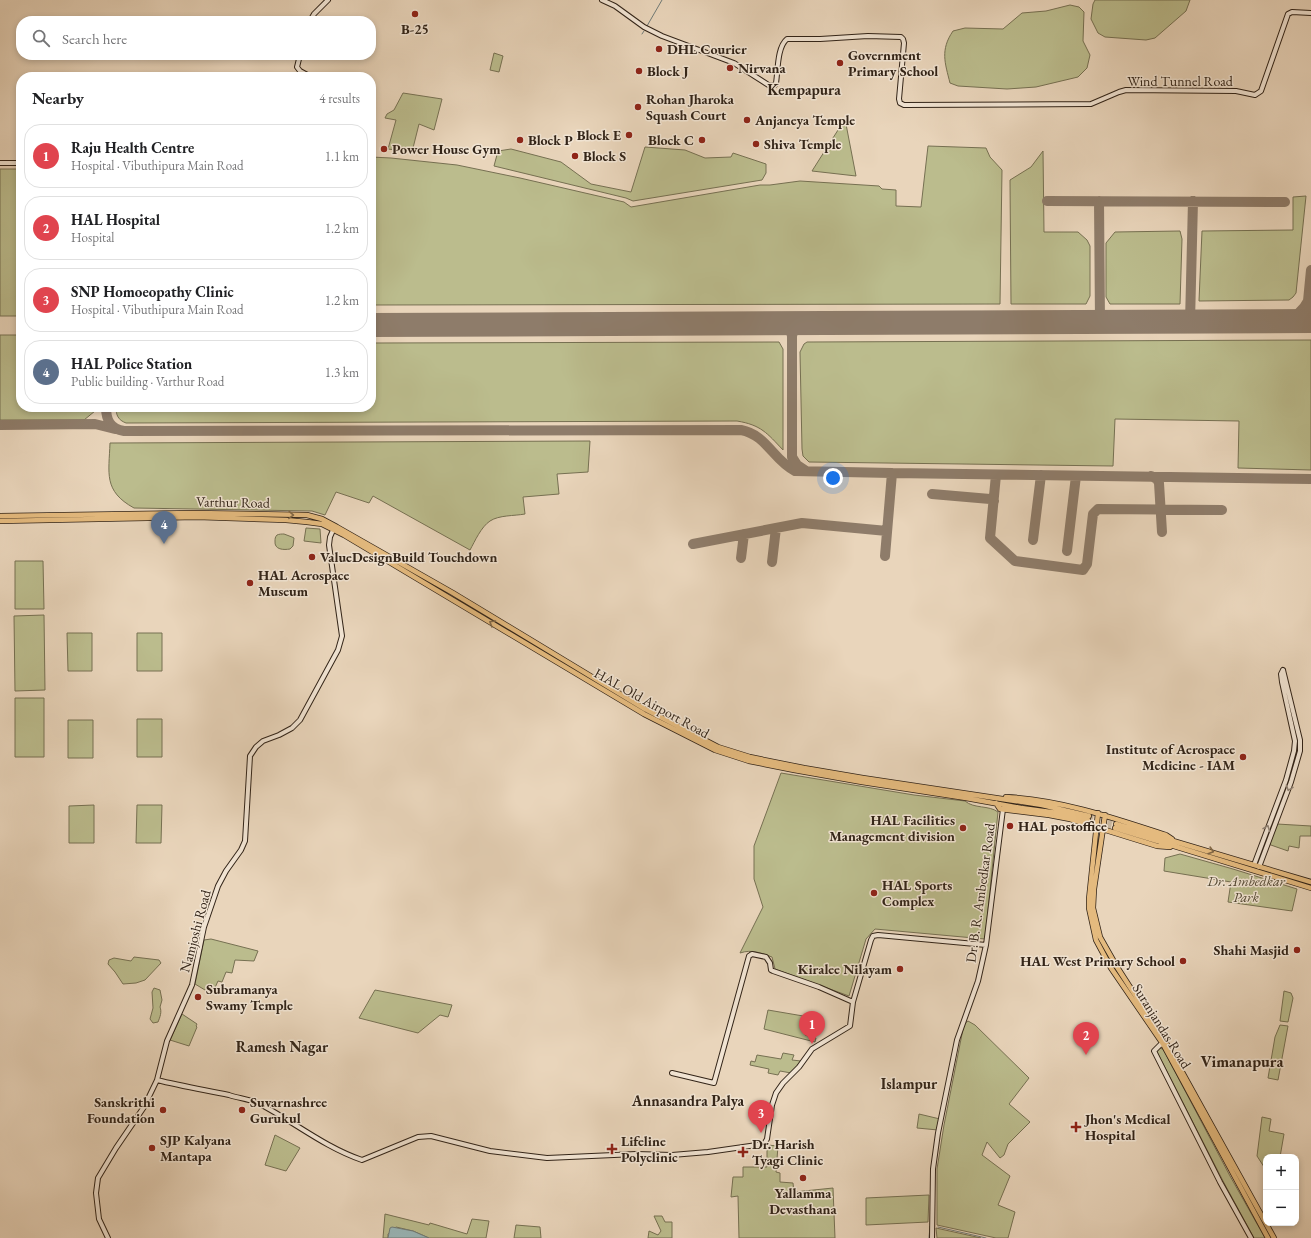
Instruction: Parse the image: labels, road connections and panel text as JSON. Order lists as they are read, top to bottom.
{
  "streets": {
    "main road": ["Varthur Road", "HAL Old Airport Road", "Suranjandas Road"],
    "street": ["Wind Tunnel Road", "Dr. B. R. Ambedkar Road", "Namjoshi Road"]
  },
  "crossings": [
    ["Varthur Road", "HAL Old Airport Road"],
    ["Varthur Road", "Namjoshi Road"],
    ["HAL Old Airport Road", "Namjoshi Road"]
  ],
  "districts": [
    "Kempapura",
    "Ramesh Nagar",
    "Vimanapura",
    "Islampur",
    "Annasandra Palya"
  ],
  "parks": ["Dr. Ambedkar Park"],
  "places": {
    "other": [
      "B-25",
      "DHL Courier",
      "Government Primary School",
      "Nirvana",
      "Block J",
      "Rohan Jharoka Squash Court",
      "Anjaneya Temple",
      "Block E",
      "Block P",
      "Block C",
      "Shiva Temple",
      "Power House Gym",
      "Block S",
      "ValueDesignBuild Touchdown",
      "HAL Aerospace Museum",
      "Institute of Aerospace Medicine - IAM",
      "HAL postoffice",
      "HAL Facilities Management division",
      "HAL Sports Complex",
      "Shahi Masjid",
      "HAL West Primary School",
      "Kiralee Nilayam",
      "Subramanya Swamy Temple",
      "Sanskrithi Foundation",
      "Suvarnashree Gurukul",
      "SJP Kalyana Mantapa",
      "Yallamma Devasthana"
    ],
    "health": ["Jhon's Medical Hospital", "Lifeline Polyclinic", "Dr. Harish Tyagi Clinic"]
  },
  "page": {
    "search": "Search here",
    "heading": ["Nearby", "4 results"],
    "list": [
      {
        "mark": "1",
        "name": "Raju Health Centre",
        "note": "Hospital · Vibuthipura Main Road",
        "value": "1.1 km"
      },
      {
        "mark": "2",
        "name": "HAL Hospital",
        "note": "Hospital",
        "value": "1.2 km"
      },
      {
        "mark": "3",
        "name": "SNP Homoeopathy Clinic",
        "note": "Hospital · Vibuthipura Main Road",
        "value": "1.2 km"
      },
      {
        "mark": "4",
        "name": "HAL Police Station",
        "note": "Public building · Varthur Road",
        "value": "1.3 km"
      }
    ],
    "pins": [
      "4",
      "1",
      "2",
      "3"
    ],
    "map_buttons": ["+", "−"]
  }
}
